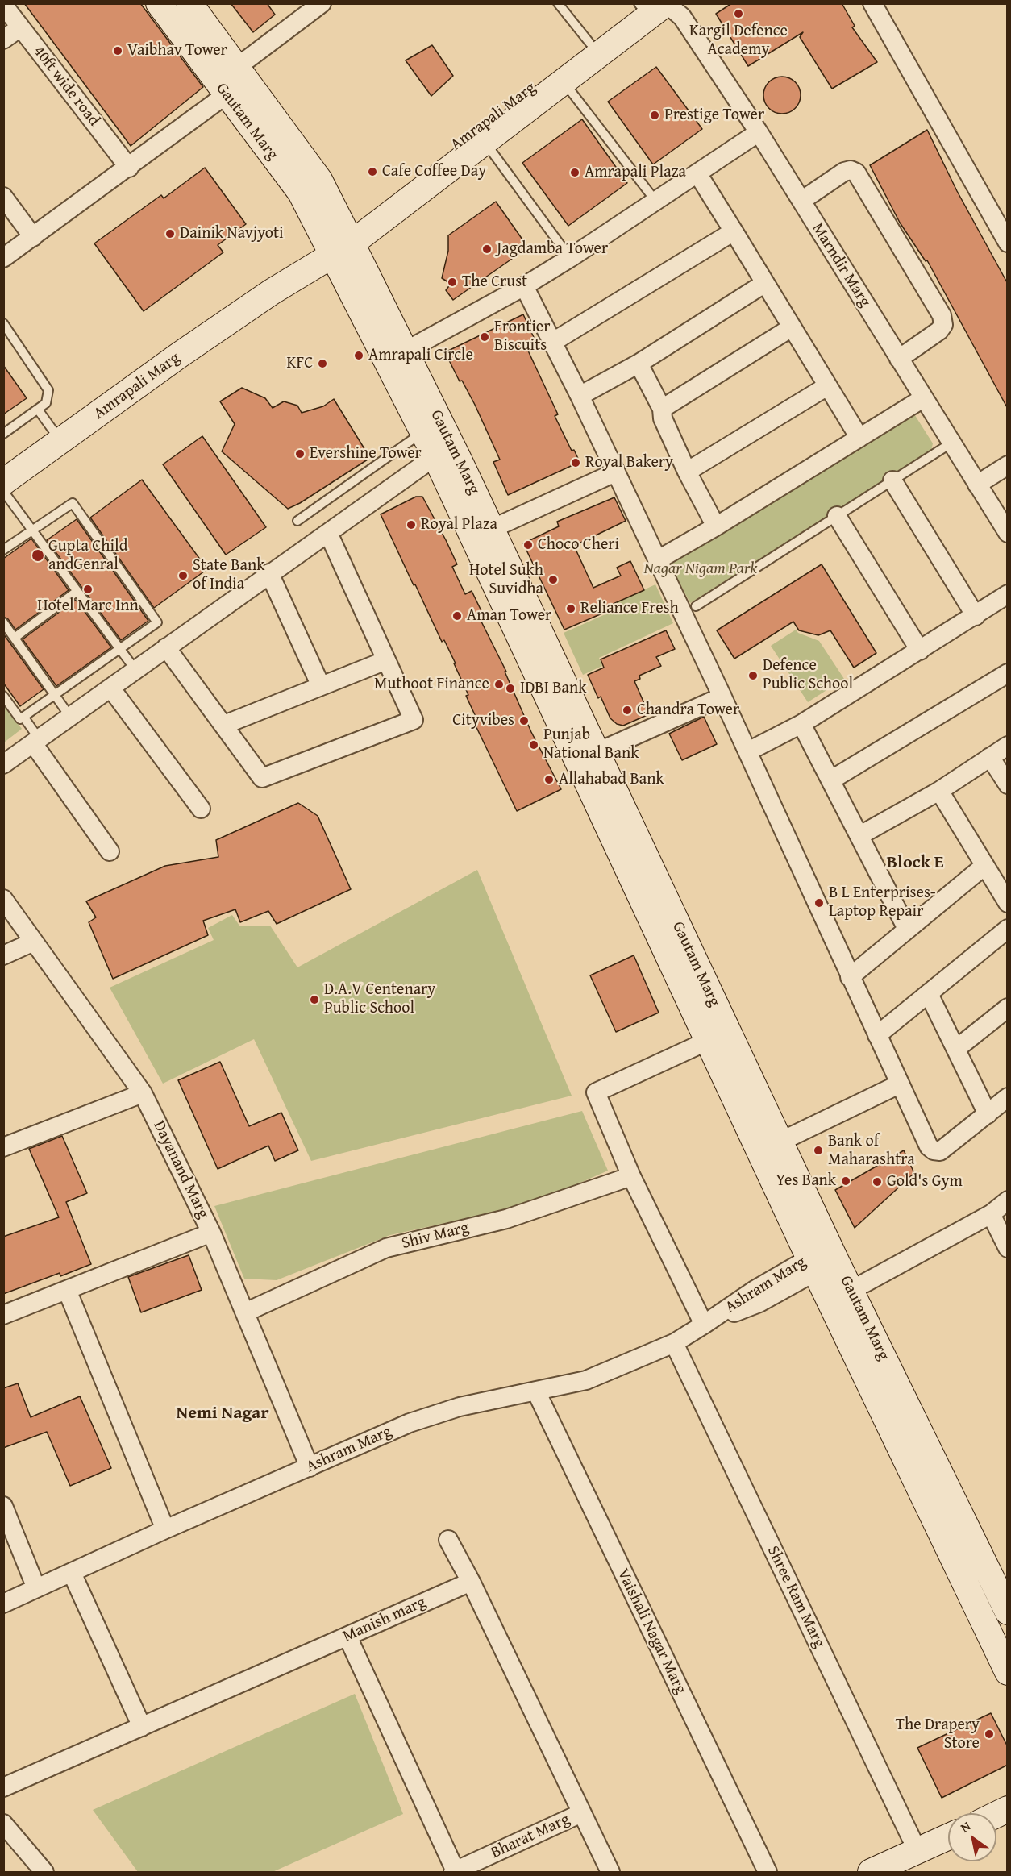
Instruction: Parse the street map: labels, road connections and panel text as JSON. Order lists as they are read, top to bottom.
{
  "streets": {
    "street": [
      "40ft wide road",
      "Amrapali Marg",
      "Gautam Marg",
      "Marndir Marg",
      "Dayanand Marg",
      "Shiv Marg",
      "Ashram Marg",
      "Shree Ram Marg",
      "Manish marg",
      "Vaishali Nagar Marg",
      "Bharat Marg"
    ]
  },
  "crossings": [
    ["Amrapali Marg", "Gautam Marg"],
    ["Amrapali Marg", "Marndir Marg"],
    ["Gautam Marg", "Ashram Marg"],
    ["Dayanand Marg", "Shiv Marg"],
    ["Dayanand Marg", "Ashram Marg"],
    ["Ashram Marg", "Shree Ram Marg"],
    ["Ashram Marg", "Vaishali Nagar Marg"]
  ],
  "districts": ["Block E", "Nemi Nagar"],
  "parks": ["Nagar Nigam Park"],
  "places": [
    "Kargil Defence Academy",
    "Vaibhav Tower",
    "Prestige Tower",
    "Cafe Coffee Day",
    "Amrapali Plaza",
    "Dainik Navjyoti",
    "Jagdamba Tower",
    "The Crust",
    "Frontier Biscuits",
    "Amrapali Circle",
    "KFC",
    "Evershine Tower",
    "Royal Bakery",
    "Royal Plaza",
    "Choco Cheri",
    "Gupta Child andGenral",
    "State Bank of India",
    "Hotel Sukh Suvidha",
    "Hotel Marc Inn",
    "Reliance Fresh",
    "Aman Tower",
    "Defence Public School",
    "Muthoot Finance",
    "IDBI Bank",
    "Chandra Tower",
    "Cityvibes",
    "Punjab National Bank",
    "Allahabad Bank",
    "B L Enterprises- Laptop Repair",
    "D.A.V Centenary Public School",
    "Bank of Maharashtra",
    "Yes Bank",
    "Gold's Gym",
    "The Drapery Store"
  ],
  "north": "top left"
}
